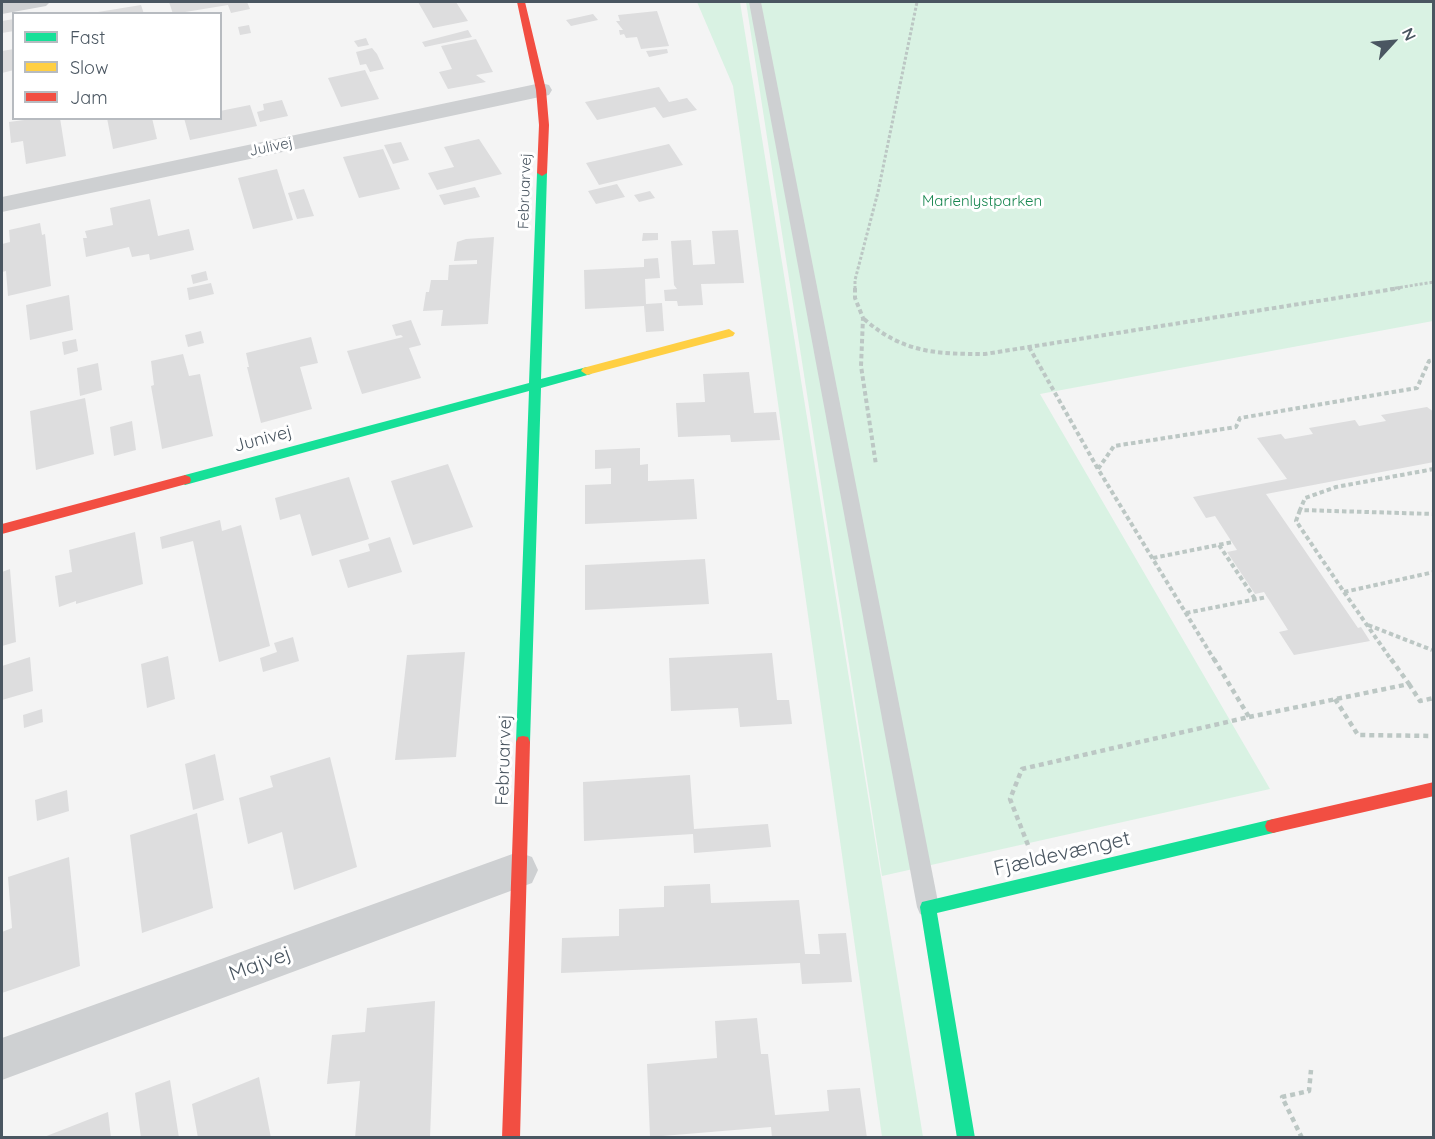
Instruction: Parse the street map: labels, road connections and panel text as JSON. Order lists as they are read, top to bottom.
{
  "streets": {
    "street": [
      "Julivej",
      "Februarvej",
      "Junivej",
      "Fjældevænget",
      "Majvej"
    ]
  },
  "crossings": [
    ["Julivej", "Februarvej"],
    ["Februarvej", "Junivej"],
    ["Februarvej", "Majvej"]
  ],
  "parks": ["Marienlystparken"],
  "legend": ["Fast", "Slow", "Jam"],
  "north": "top right"
}
